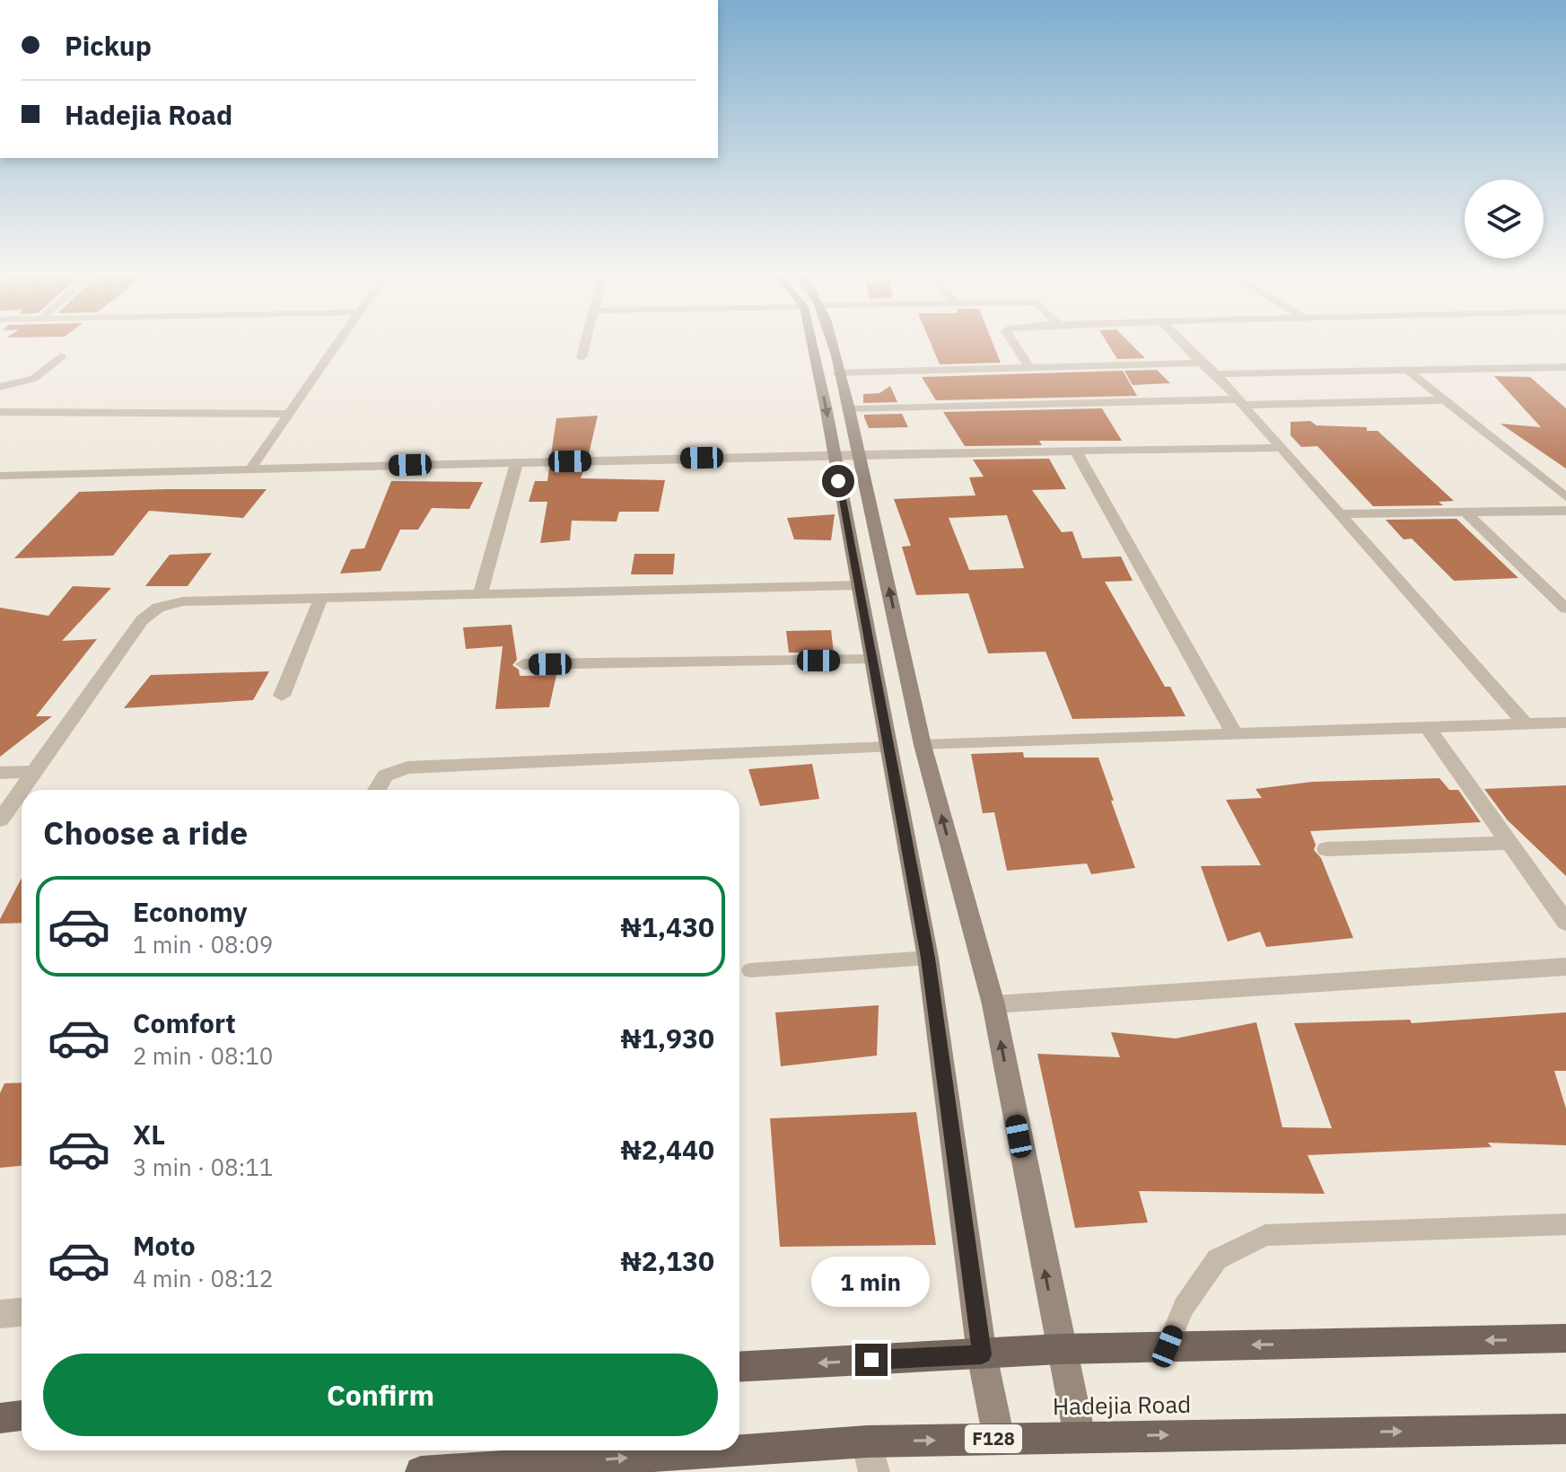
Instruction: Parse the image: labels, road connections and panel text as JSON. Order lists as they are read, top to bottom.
{
  "streets": {
    "main road": ["Hadejia Road", "F128"]
  },
  "page": {
    "banner": ["Pickup", "Hadejia Road"],
    "heading": "Choose a ride",
    "list": [
      {
        "name": "Economy",
        "note": "1 min · 08:09",
        "value": "₦1,430"
      },
      {
        "name": "Comfort",
        "note": "2 min · 08:10",
        "value": "₦1,930"
      },
      {
        "name": "XL",
        "note": "3 min · 08:11",
        "value": "₦2,440"
      },
      {
        "name": "Moto",
        "note": "4 min · 08:12",
        "value": "₦2,130"
      }
    ],
    "bubble": "1 min",
    "buttons": "Confirm"
  }
}
